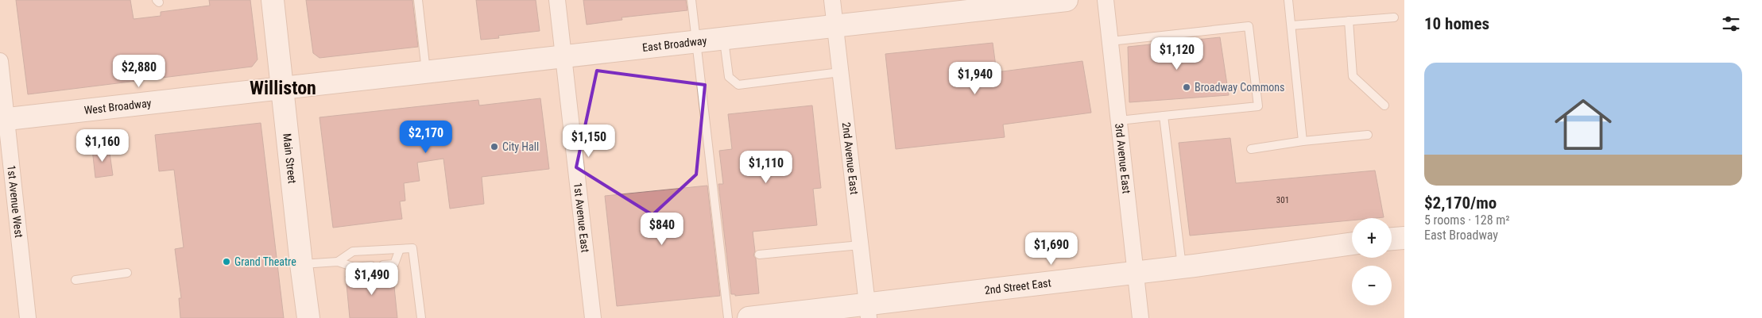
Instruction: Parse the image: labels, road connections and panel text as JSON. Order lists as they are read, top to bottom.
{
  "streets": {
    "main road": [
      "East Broadway",
      "West Broadway",
      "Main Street",
      "2nd Street East"
    ],
    "street": [
      "3rd Avenue East",
      "2nd Avenue East",
      "1st Avenue West",
      "1st Avenue East"
    ]
  },
  "crossings": [
    ["East Broadway", "West Broadway"],
    ["East Broadway", "Main Street"],
    ["East Broadway", "2nd Avenue East"],
    ["East Broadway", "1st Avenue East"],
    ["West Broadway", "Main Street"],
    ["West Broadway", "1st Avenue West"],
    ["3rd Avenue East", "2nd Street East"],
    ["2nd Avenue East", "2nd Street East"]
  ],
  "districts": ["Williston"],
  "places": ["Broadway Commons", "City Hall", "Grand Theatre"],
  "house_numbers": ["301"],
  "page": {
    "heading": "10 homes",
    "price": [
      "$1,120",
      "$2,880",
      "$1,940",
      "$2,170",
      "$1,150",
      "$1,160",
      "$1,110",
      "$840",
      "$1,690",
      "$1,490"
    ],
    "list": [
      {
        "name": "$2,170/mo",
        "note": "5 rooms · 128 m² · East Broadway"
      }
    ],
    "map_buttons": ["+", "−"]
  }
}
